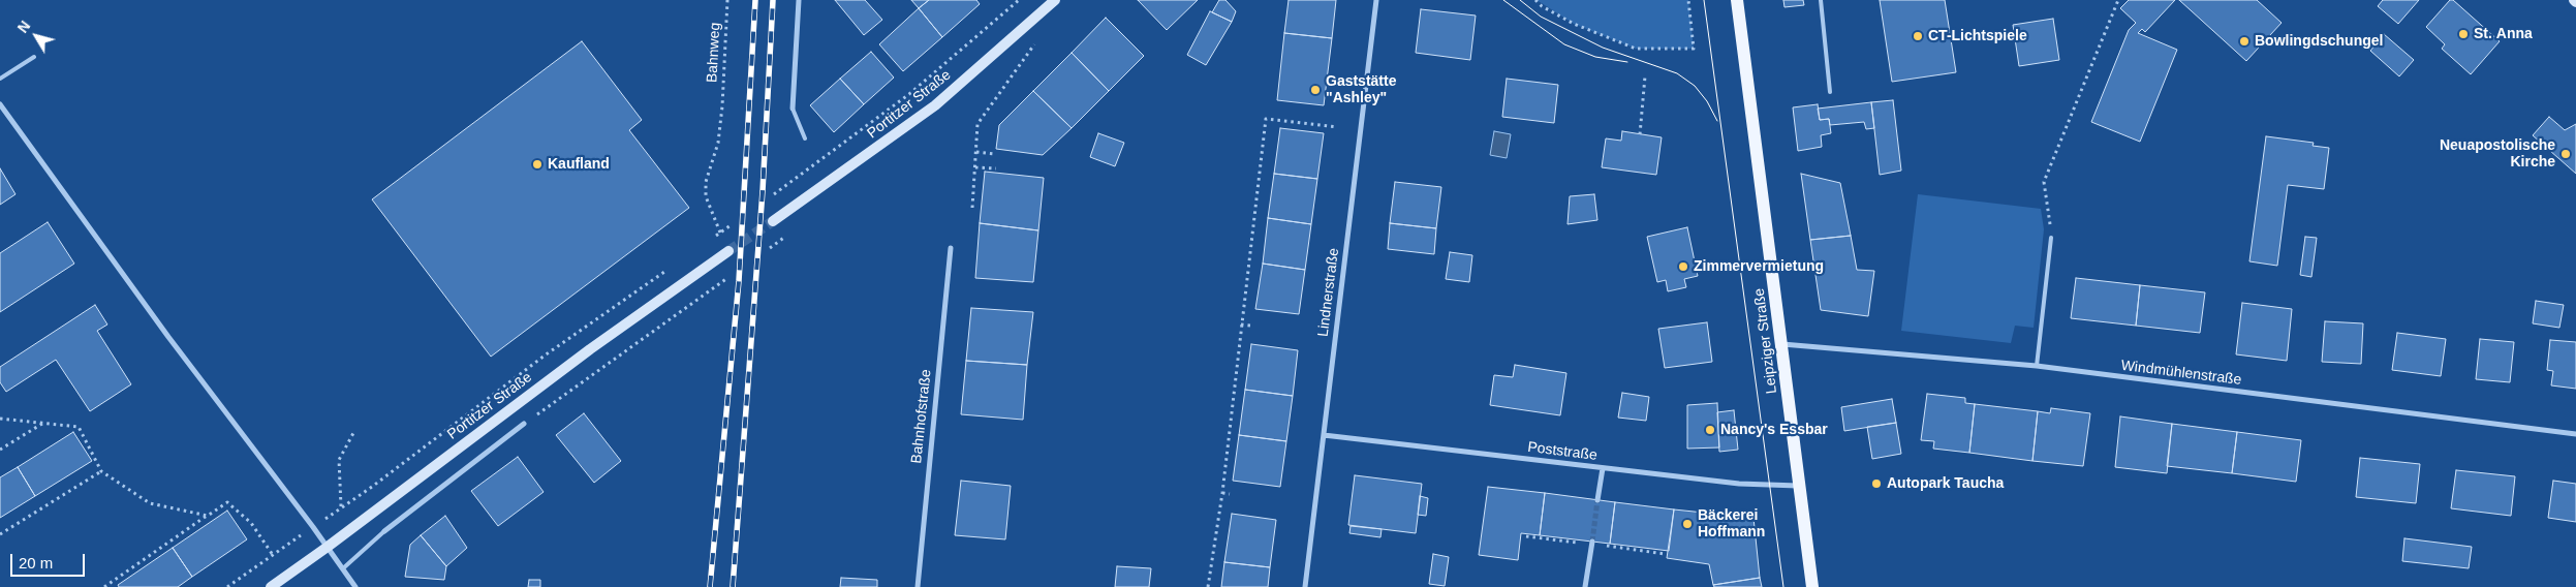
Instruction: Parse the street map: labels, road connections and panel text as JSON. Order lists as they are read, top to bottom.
{
  "streets": {
    "main road": ["Portitzer Straße", "Leipziger Straße"],
    "street": [
      "Lindnerstraße",
      "Windmühlenstraße",
      "Bahnhofstraße",
      "Poststraße"
    ],
    "path": ["Bahnweg"]
  },
  "crossings": [
    ["Lindnerstraße", "Poststraße"],
    ["Leipziger Straße", "Windmühlenstraße"],
    ["Leipziger Straße", "Poststraße"]
  ],
  "places": [
    "St. Anna",
    "CT-Lichtspiele",
    "Bowlingdschungel",
    "Gaststätte \"Ashley\"",
    "Neuapostolische Kirche",
    "Kaufland",
    "Zimmervermietung",
    "Nancy's Essbar",
    "Autopark Taucha",
    "Bäckerei Hoffmann"
  ],
  "scale_bar": "20 m",
  "north": "top left"
}
